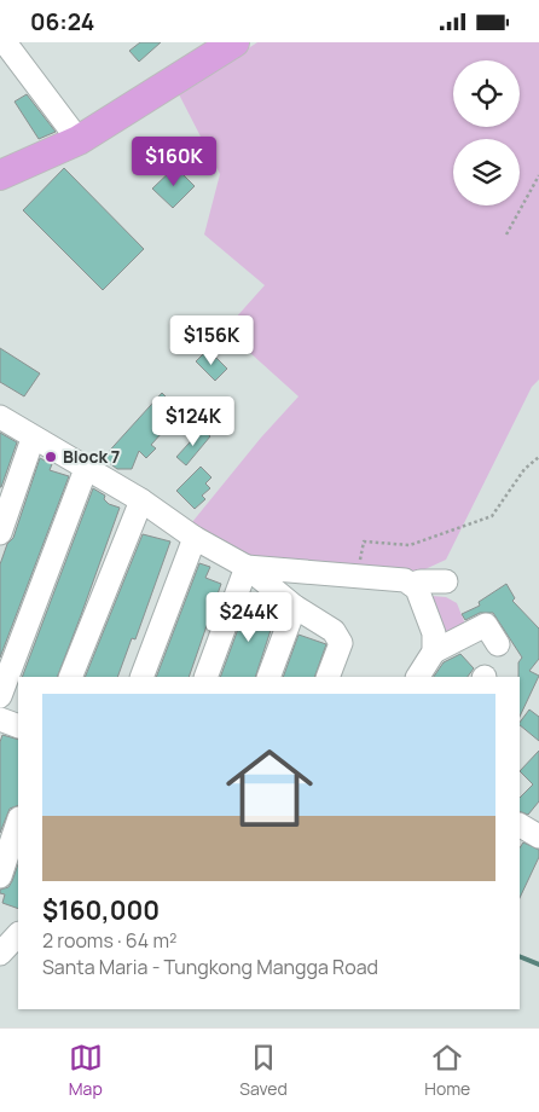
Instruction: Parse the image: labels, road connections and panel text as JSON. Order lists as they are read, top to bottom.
{
  "places": ["Block 7"],
  "page": {
    "status": "06:24",
    "price": [
      "$160K",
      "$156K",
      "$124K",
      "$244K"
    ],
    "list": [
      {
        "name": "$160,000",
        "note": "2 rooms · 64 m² · Santa Maria - Tungkong Mangga Road"
      }
    ],
    "tabs": ["Map", "Saved", "Home"]
  }
}
